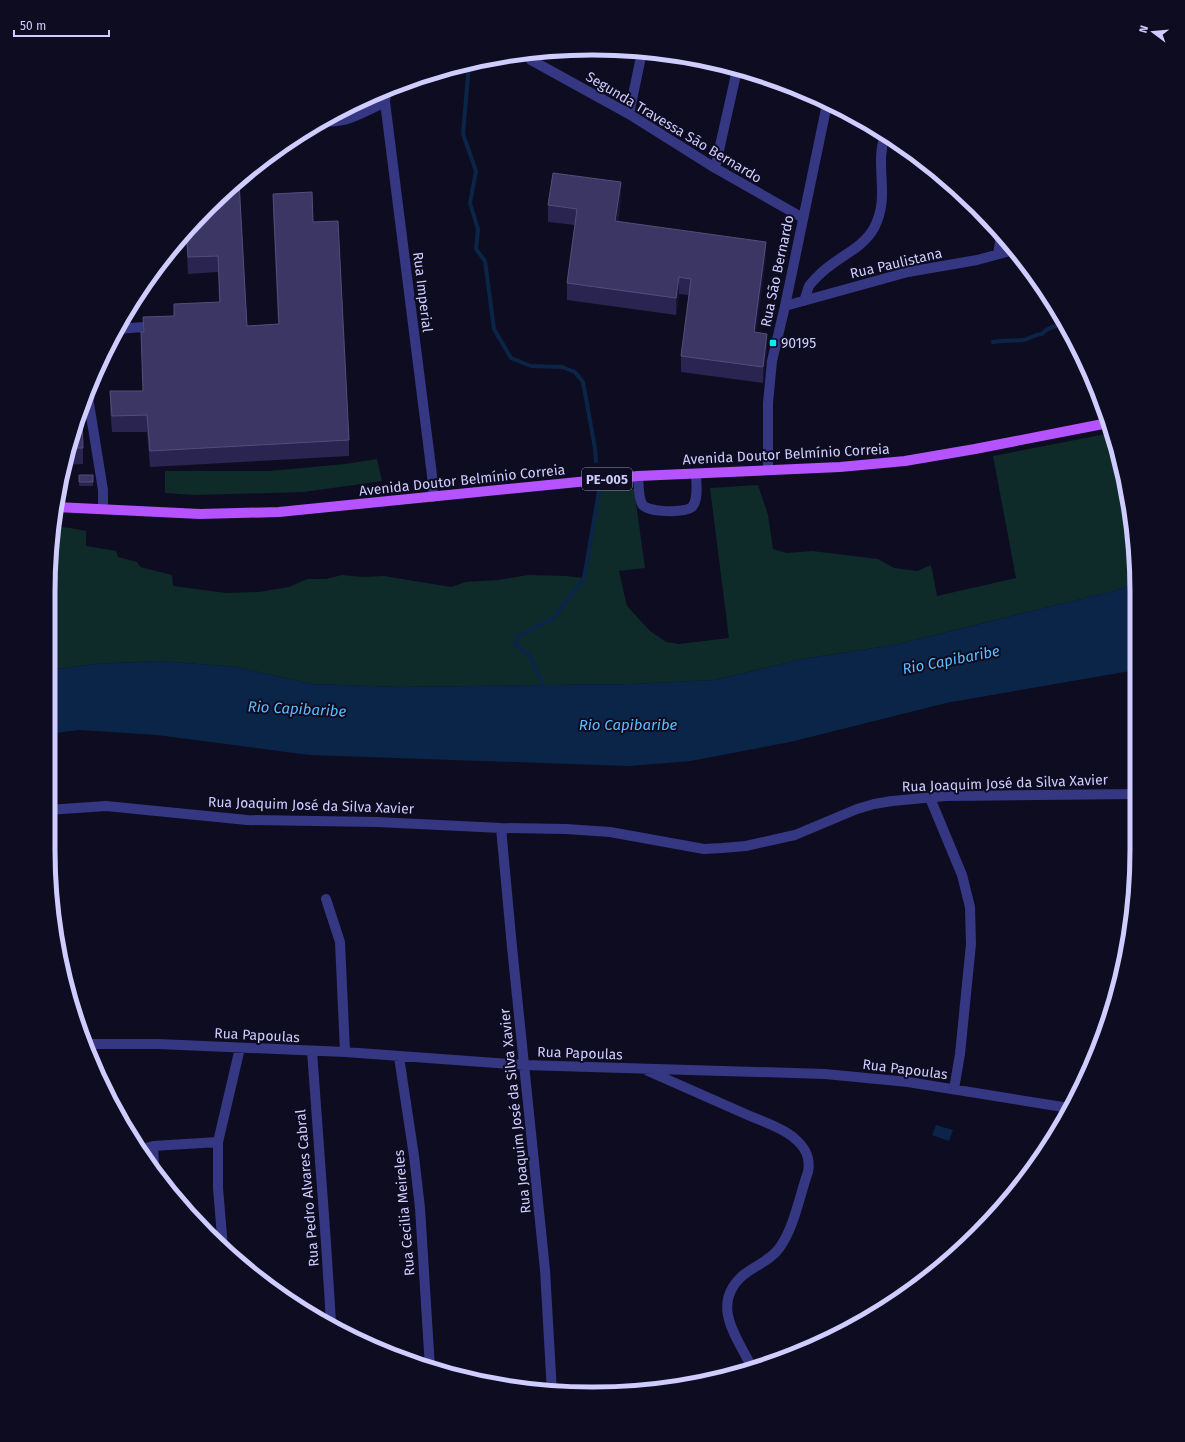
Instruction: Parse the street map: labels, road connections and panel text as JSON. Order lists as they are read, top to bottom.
{
  "streets": {
    "main road": ["Avenida Doutor Belmínio Correia", "PE-005"],
    "street": [
      "Segunda Travessa São Bernardo",
      "Rua Paulistana",
      "Rua São Bernardo",
      "Rua Imperial",
      "Rua Joaquim José da Silva Xavier",
      "Rua Papoulas",
      "Rua Pedro Alvares Cabral",
      "Rua Cecilia Meireles"
    ]
  },
  "crossings": [
    ["Segunda Travessa São Bernardo", "Rua São Bernardo"],
    ["Rua Paulistana", "Rua São Bernardo"],
    ["Rua São Bernardo", "Avenida Doutor Belmínio Correia"],
    ["Rua Imperial", "Avenida Doutor Belmínio Correia"],
    ["Rua Joaquim José da Silva Xavier", "Rua Papoulas"],
    ["Rua Papoulas", "Rua Pedro Alvares Cabral"],
    ["Rua Papoulas", "Rua Cecilia Meireles"]
  ],
  "water": ["Rio Capibaribe"],
  "places": {
    "transit": ["90195"]
  },
  "scale_bar": "50 m",
  "north": "left"
}
